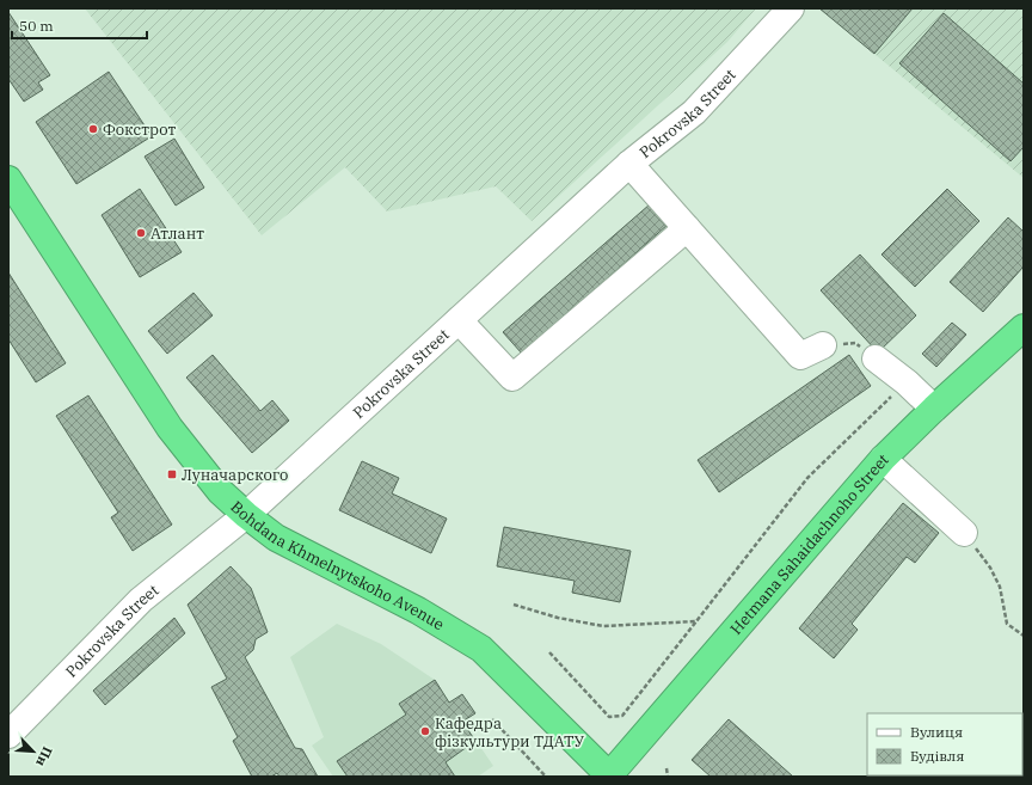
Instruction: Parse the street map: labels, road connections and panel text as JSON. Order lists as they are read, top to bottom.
{
  "streets": {
    "highway": ["Hetmana Sahaidachnoho Street", "Bohdana Khmelnytskoho Avenue"],
    "street": ["Pokrovska Street"]
  },
  "crossings": [
    ["Pokrovska Street", "Bohdana Khmelnytskoho Avenue"],
    ["Hetmana Sahaidachnoho Street", "Bohdana Khmelnytskoho Avenue"]
  ],
  "places": {
    "other": ["Фокстрот", "Атлант", "Кафедра фізкультури ТДАТУ"],
    "transit": ["Луначарского"]
  },
  "legend": ["Вулиця", "Будівля"],
  "scale_bar": "50 m",
  "north": "bottom right"
}
